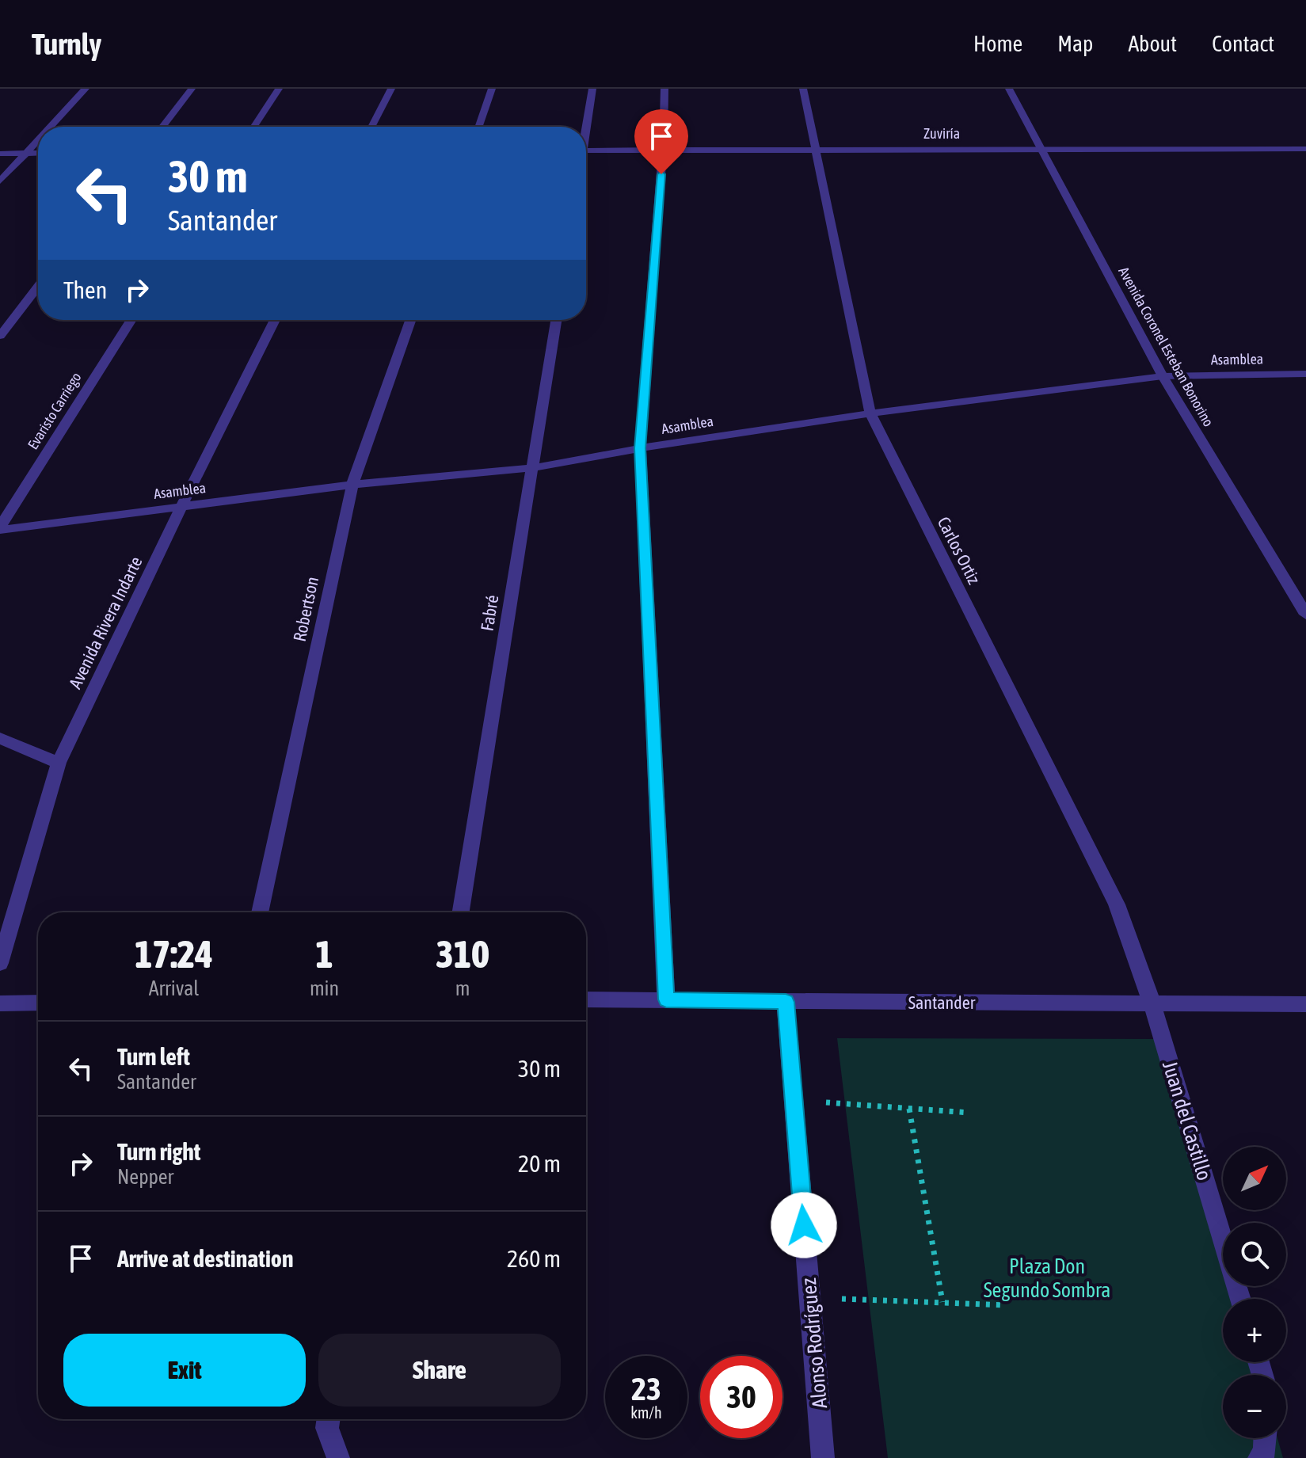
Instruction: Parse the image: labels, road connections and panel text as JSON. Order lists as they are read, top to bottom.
{
  "streets": {
    "street": [
      "Zuviría",
      "Avenida Coronel Esteban Bonorino",
      "Asamblea",
      "Evaristo Carriego",
      "Carlos Ortiz",
      "Robertson",
      "Fabré",
      "Avenida Rivera Indarte",
      "Santander",
      "Juan del Castillo",
      "Alonso Rodríguez"
    ]
  },
  "crossings": [
    ["Zuviría", "Avenida Coronel Esteban Bonorino"],
    ["Zuviría", "Carlos Ortiz"],
    ["Avenida Coronel Esteban Bonorino", "Asamblea"],
    ["Asamblea", "Evaristo Carriego"],
    ["Asamblea", "Carlos Ortiz"],
    ["Asamblea", "Robertson"],
    ["Asamblea", "Fabré"],
    ["Asamblea", "Avenida Rivera Indarte"],
    ["Carlos Ortiz", "Santander"],
    ["Carlos Ortiz", "Juan del Castillo"],
    ["Santander", "Juan del Castillo"],
    ["Santander", "Alonso Rodríguez"]
  ],
  "parks": ["Plaza Don Segundo Sombra"],
  "north": "top right",
  "page": {
    "header": "Turnly",
    "nav": [
      "Home",
      "Map",
      "About",
      "Contact"
    ],
    "turn": ["30 m", "Santander"],
    "then": "Then",
    "eta": [
      "17:24",
      "Arrival",
      "1",
      "min",
      "310",
      "m"
    ],
    "list": [
      {
        "name": "Turn left",
        "note": "Santander",
        "value": "30 m"
      },
      {
        "name": "Turn right",
        "note": "Nepper",
        "value": "20 m"
      },
      {
        "name": "Arrive at destination",
        "value": "260 m"
      }
    ],
    "map_buttons": ["+", "−"],
    "buttons": ["Exit", "Share"],
    "speed": "23 km/h",
    "limit": "30"
  }
}
